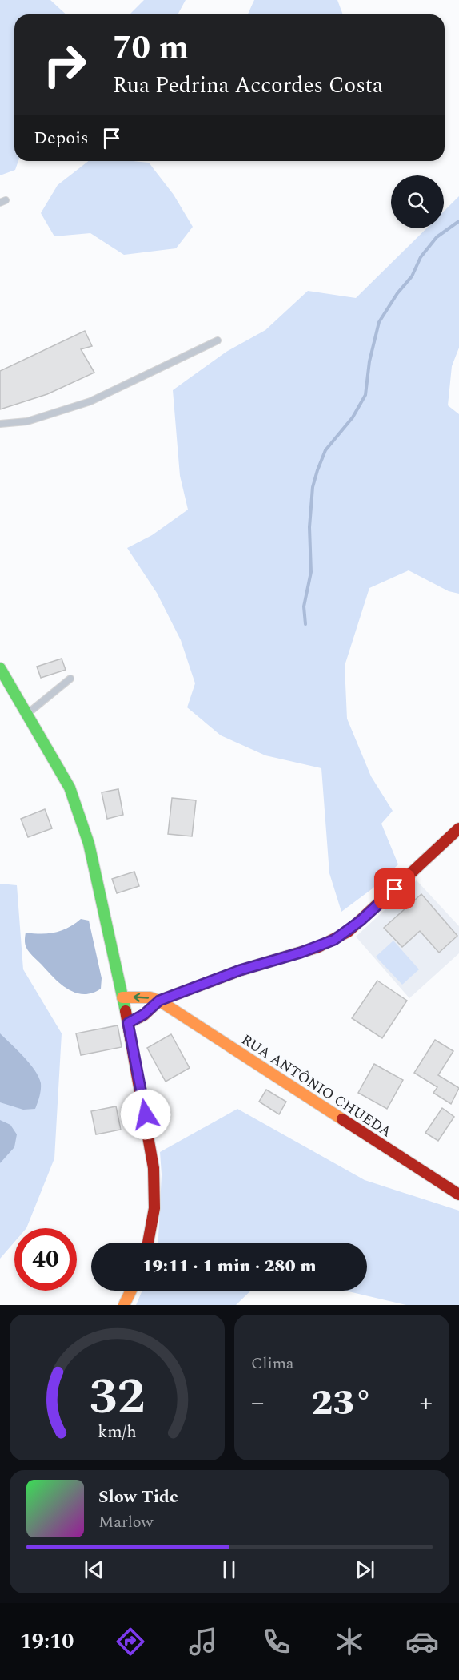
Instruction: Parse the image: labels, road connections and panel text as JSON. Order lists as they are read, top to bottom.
{
  "streets": {
    "street": ["RUA ANTÔNIO CHUEDA"]
  },
  "page": {
    "turn": ["70 m", "Rua Pedrina Accordes Costa"],
    "then": "Depois",
    "limit": "40",
    "trip": "19:11 · 1 min · 280 m",
    "tile": "Clima",
    "heat": ["−", "23°", "+"],
    "song": ["Slow Tide", "Marlow"],
    "tabs": "19:10",
    "gauge": ["32", "km/h"]
  }
}
